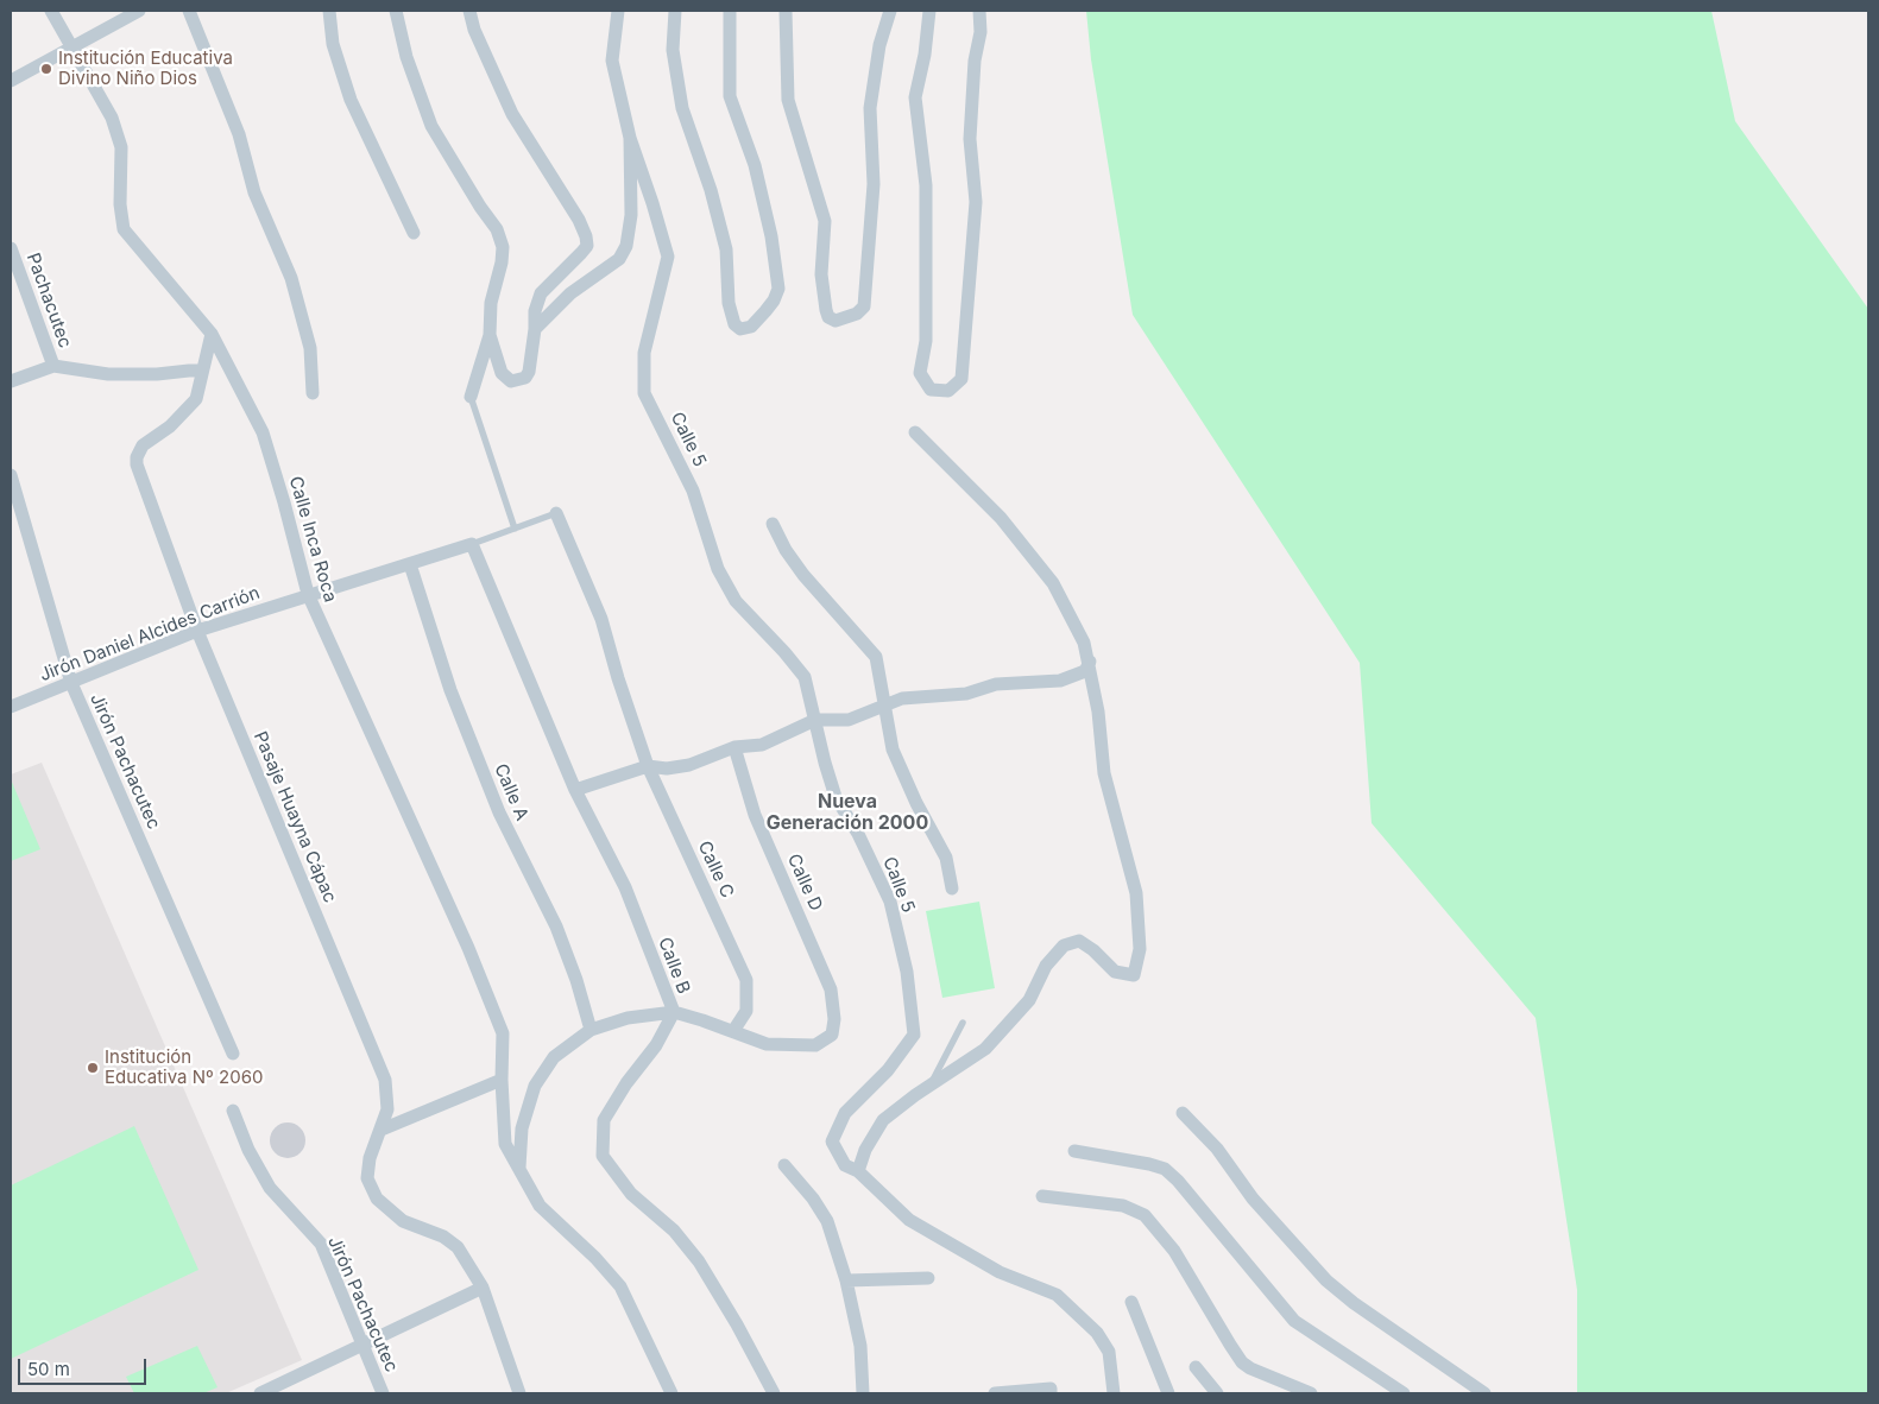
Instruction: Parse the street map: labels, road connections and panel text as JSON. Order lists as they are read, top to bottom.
{
  "streets": {
    "street": [
      "Pachacutec",
      "Calle 5",
      "Calle Inca Roca",
      "Jirón Daniel Alcides Carrión",
      "Jirón Pachacutec",
      "Calle A",
      "Pasaje Huayna Cápac",
      "Calle C",
      "Calle D",
      "Calle B"
    ]
  },
  "crossings": [
    ["Calle Inca Roca", "Jirón Daniel Alcides Carrión"],
    ["Calle Inca Roca", "Pasaje Huayna Cápac"],
    ["Jirón Daniel Alcides Carrión", "Jirón Pachacutec"],
    ["Jirón Daniel Alcides Carrión", "Calle A"],
    ["Jirón Daniel Alcides Carrión", "Pasaje Huayna Cápac"],
    ["Jirón Daniel Alcides Carrión", "Calle B"],
    ["Calle C", "Calle D"]
  ],
  "districts": ["Nueva Generación 2000"],
  "places": ["Institución Educativa Divino Niño Dios", "Institución Educativa Nº 2060"],
  "scale_bar": "50 m"
}
